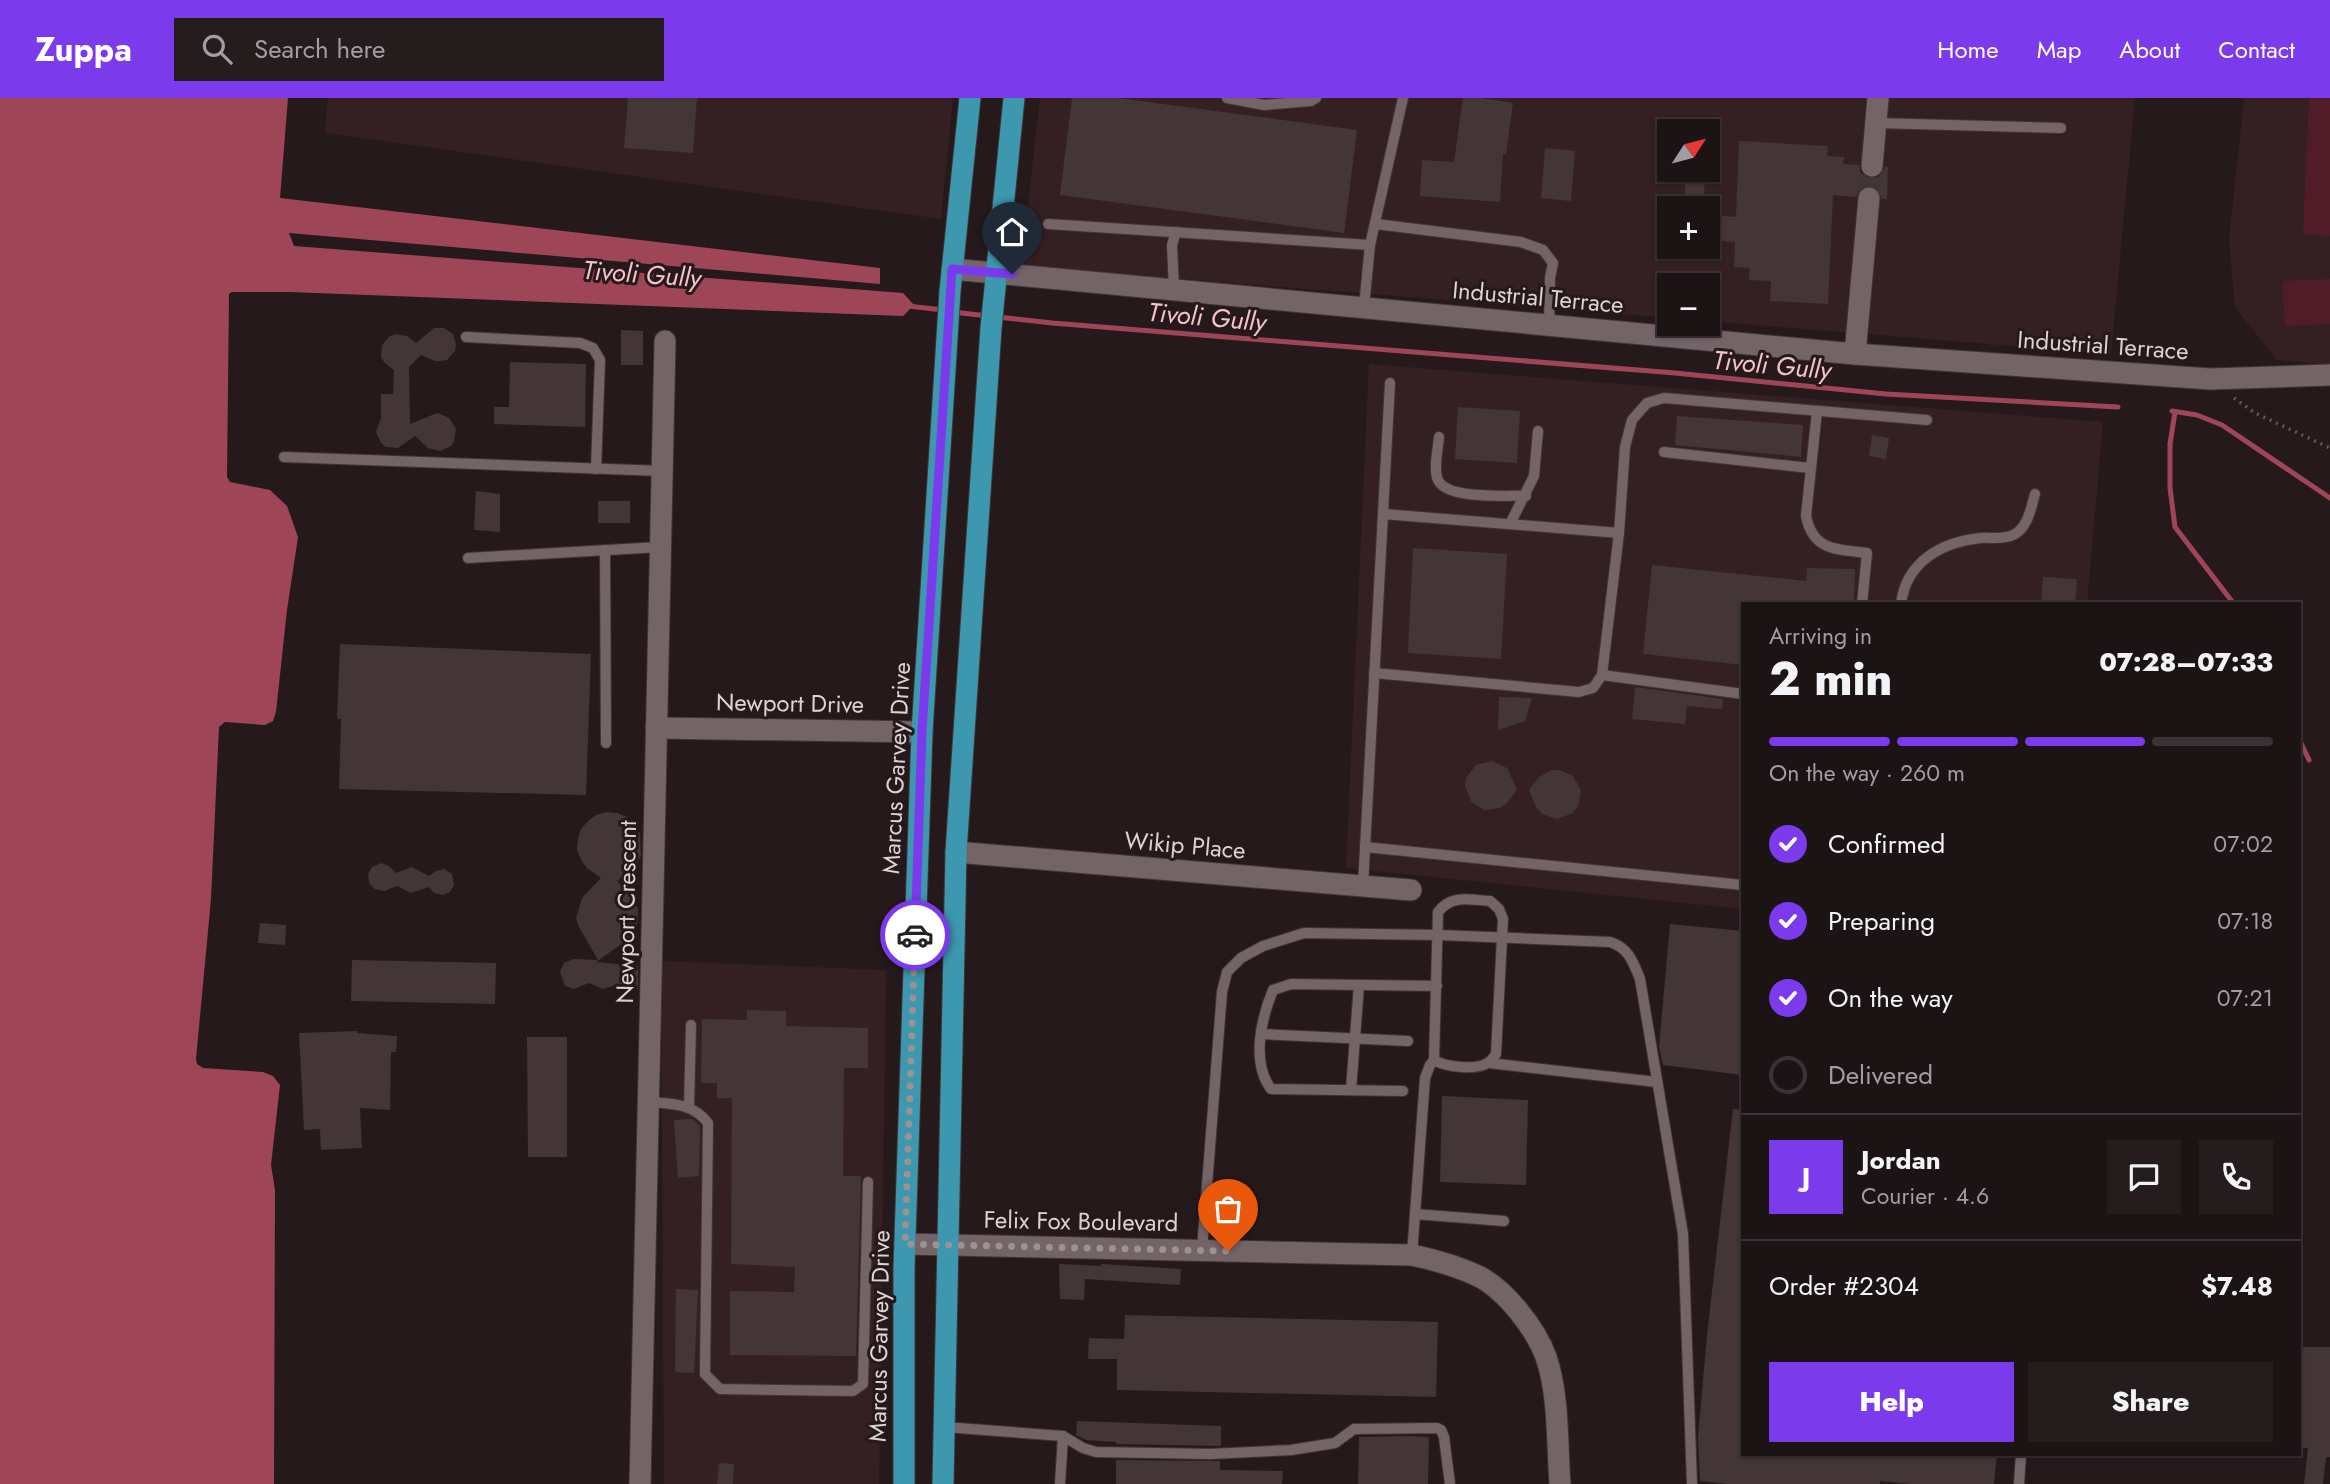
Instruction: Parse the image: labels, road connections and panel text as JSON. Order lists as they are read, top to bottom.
{
  "streets": {
    "highway": ["Marcus Garvey Drive"],
    "street": [
      "Industrial Terrace",
      "Newport Drive",
      "Wikip Place",
      "Newport Crescent",
      "Felix Fox Boulevard"
    ]
  },
  "crossings": [
    ["Industrial Terrace", "Marcus Garvey Drive"],
    ["Newport Drive", "Marcus Garvey Drive"],
    ["Newport Drive", "Newport Crescent"],
    ["Marcus Garvey Drive", "Felix Fox Boulevard"]
  ],
  "water": ["Tivoli Gully"],
  "north": "top right",
  "page": {
    "header": "Zuppa",
    "search": "Search here",
    "nav": [
      "Home",
      "Map",
      "About",
      "Contact"
    ],
    "map_buttons": ["+", "−"],
    "heading": ["2 min", "Arriving in", "07:28–07:33"],
    "panel": [
      "Jordan",
      "Courier · 4.6",
      "Order #2304",
      "$7.48"
    ],
    "bar": "On the way · 260 m",
    "list": [
      ["Confirmed", "07:02"],
      ["Preparing", "07:18"],
      ["On the way", "07:21"],
      "Delivered"
    ],
    "round": "J",
    "buttons": ["Help", "Share"]
  }
}
